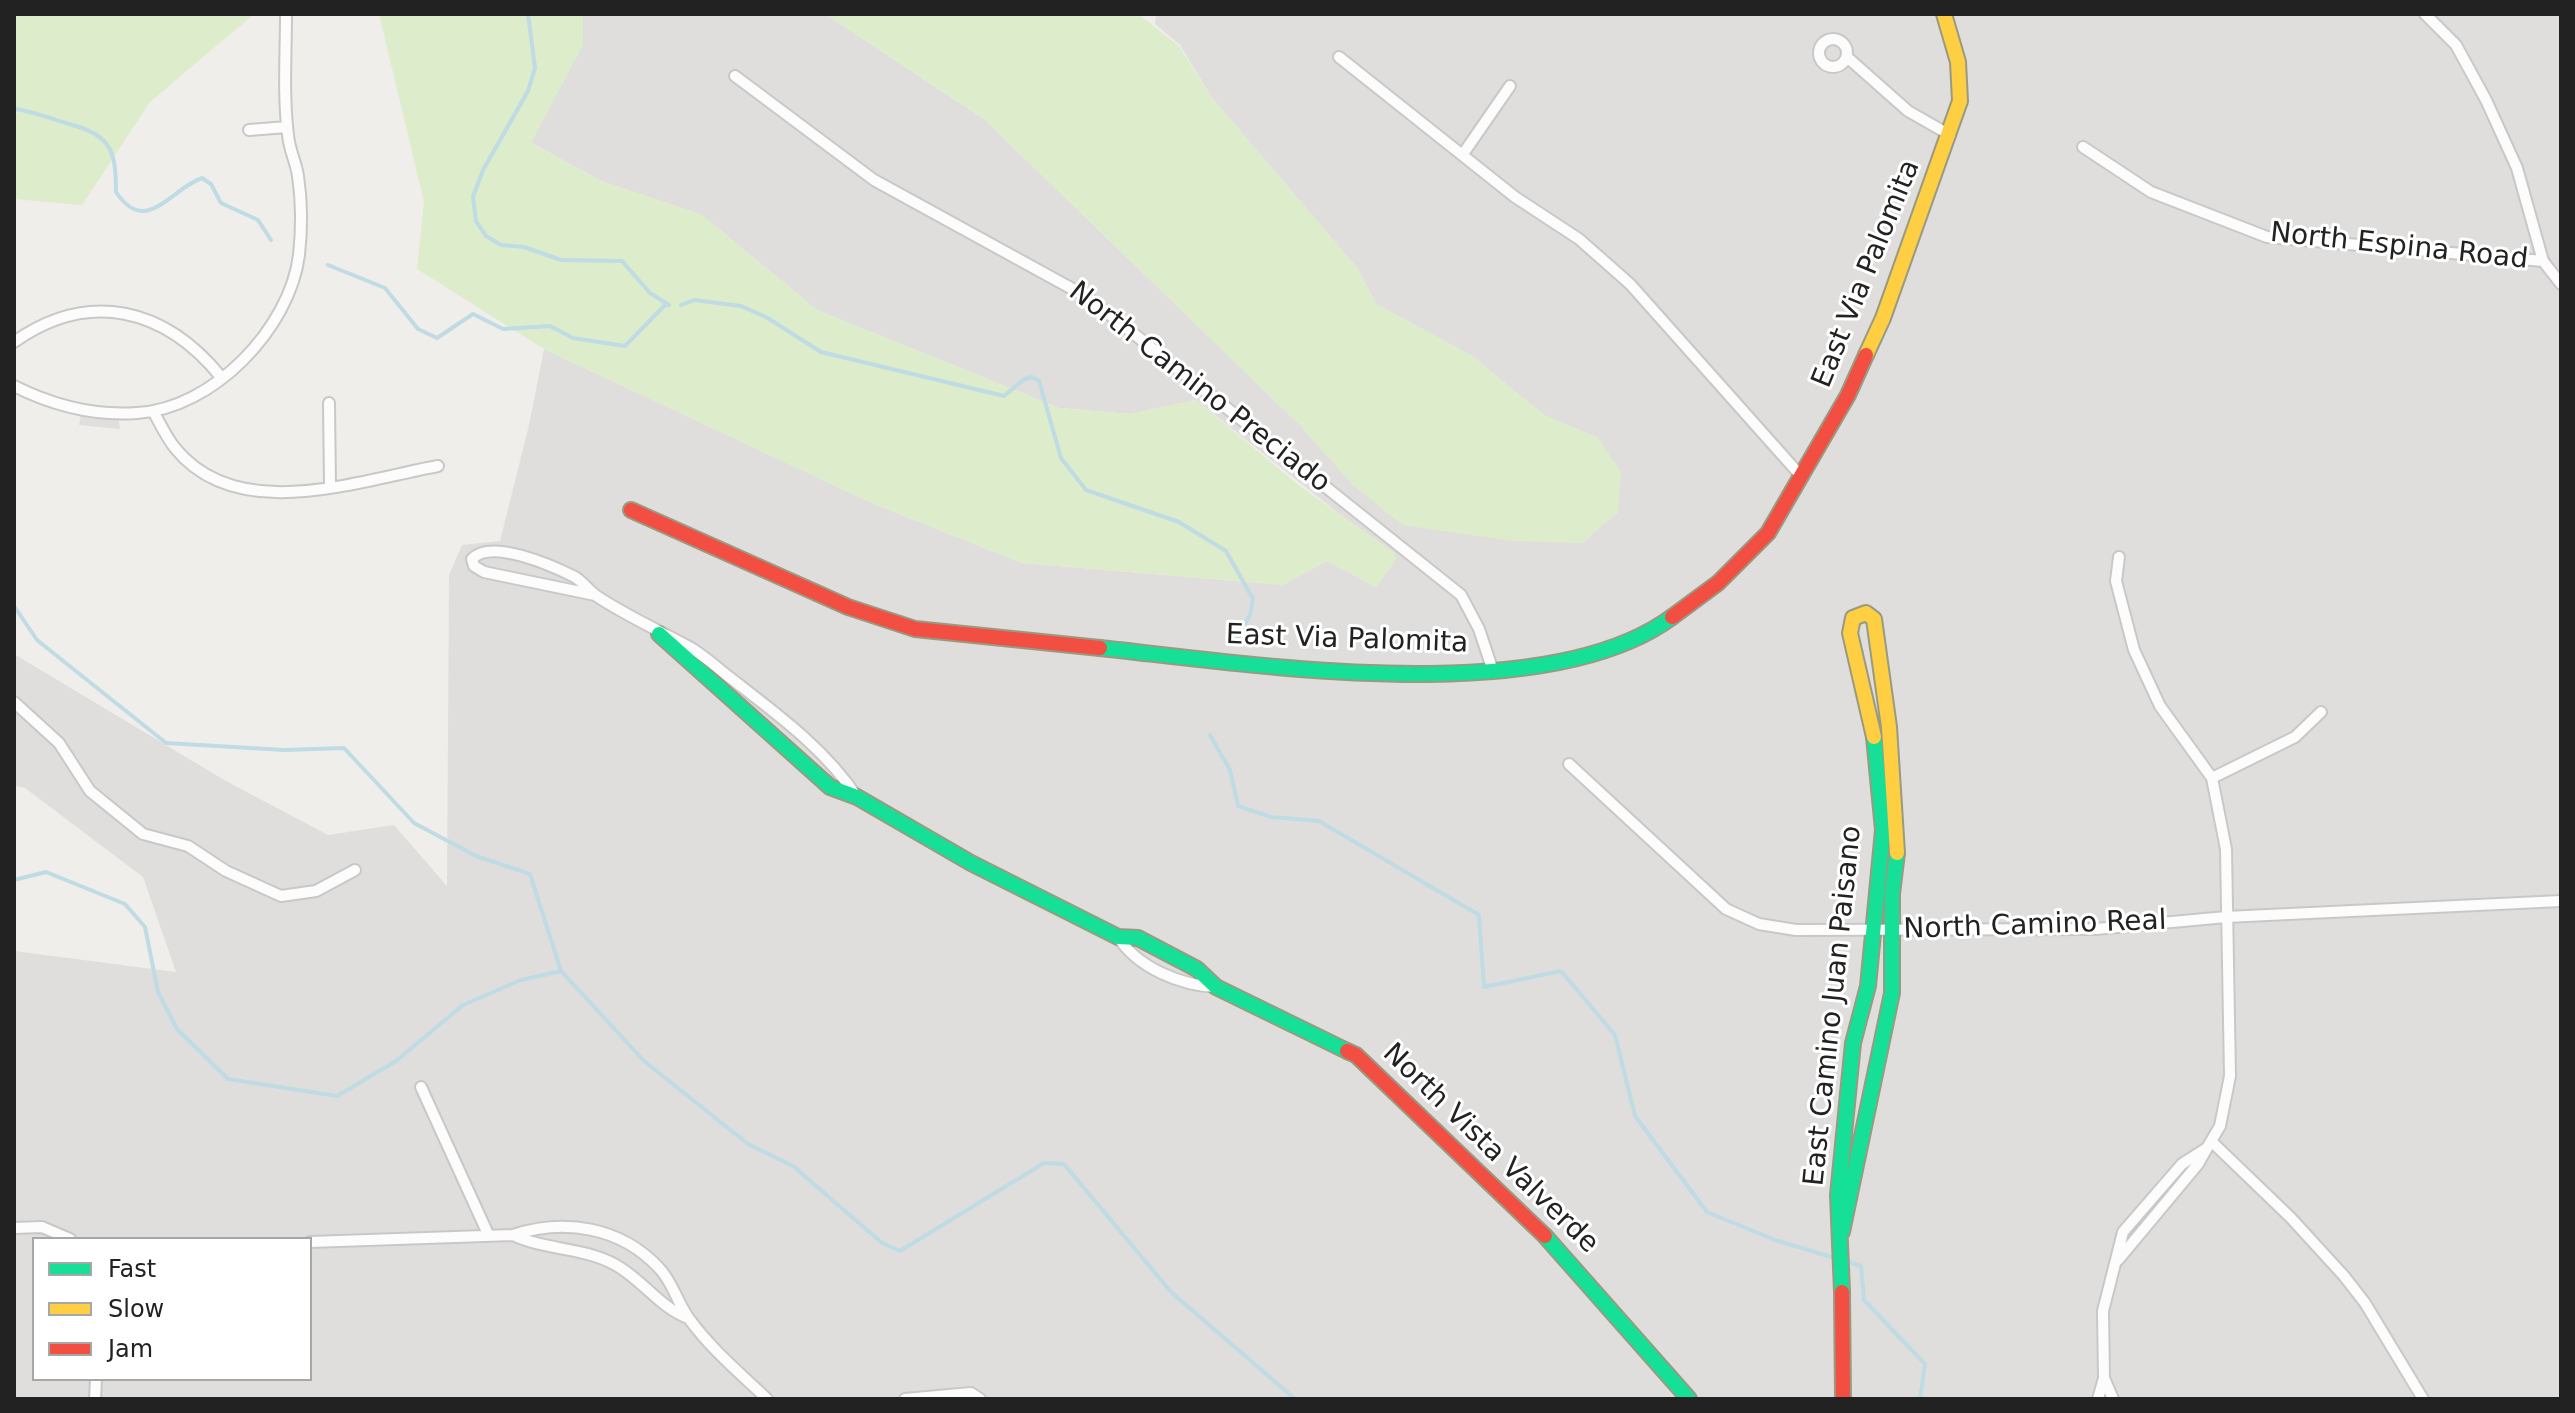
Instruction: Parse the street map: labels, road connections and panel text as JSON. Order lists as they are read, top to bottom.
{
  "streets": {
    "street": [
      "North Espina Road",
      "East Via Palomita",
      "North Camino Preciado",
      "North Camino Real",
      "East Camino Juan Paisano",
      "North Vista Valverde"
    ]
  },
  "crossings": [
    ["East Via Palomita", "North Camino Preciado"],
    ["North Camino Real", "East Camino Juan Paisano"]
  ],
  "legend": ["Fast", "Slow", "Jam"]
}
